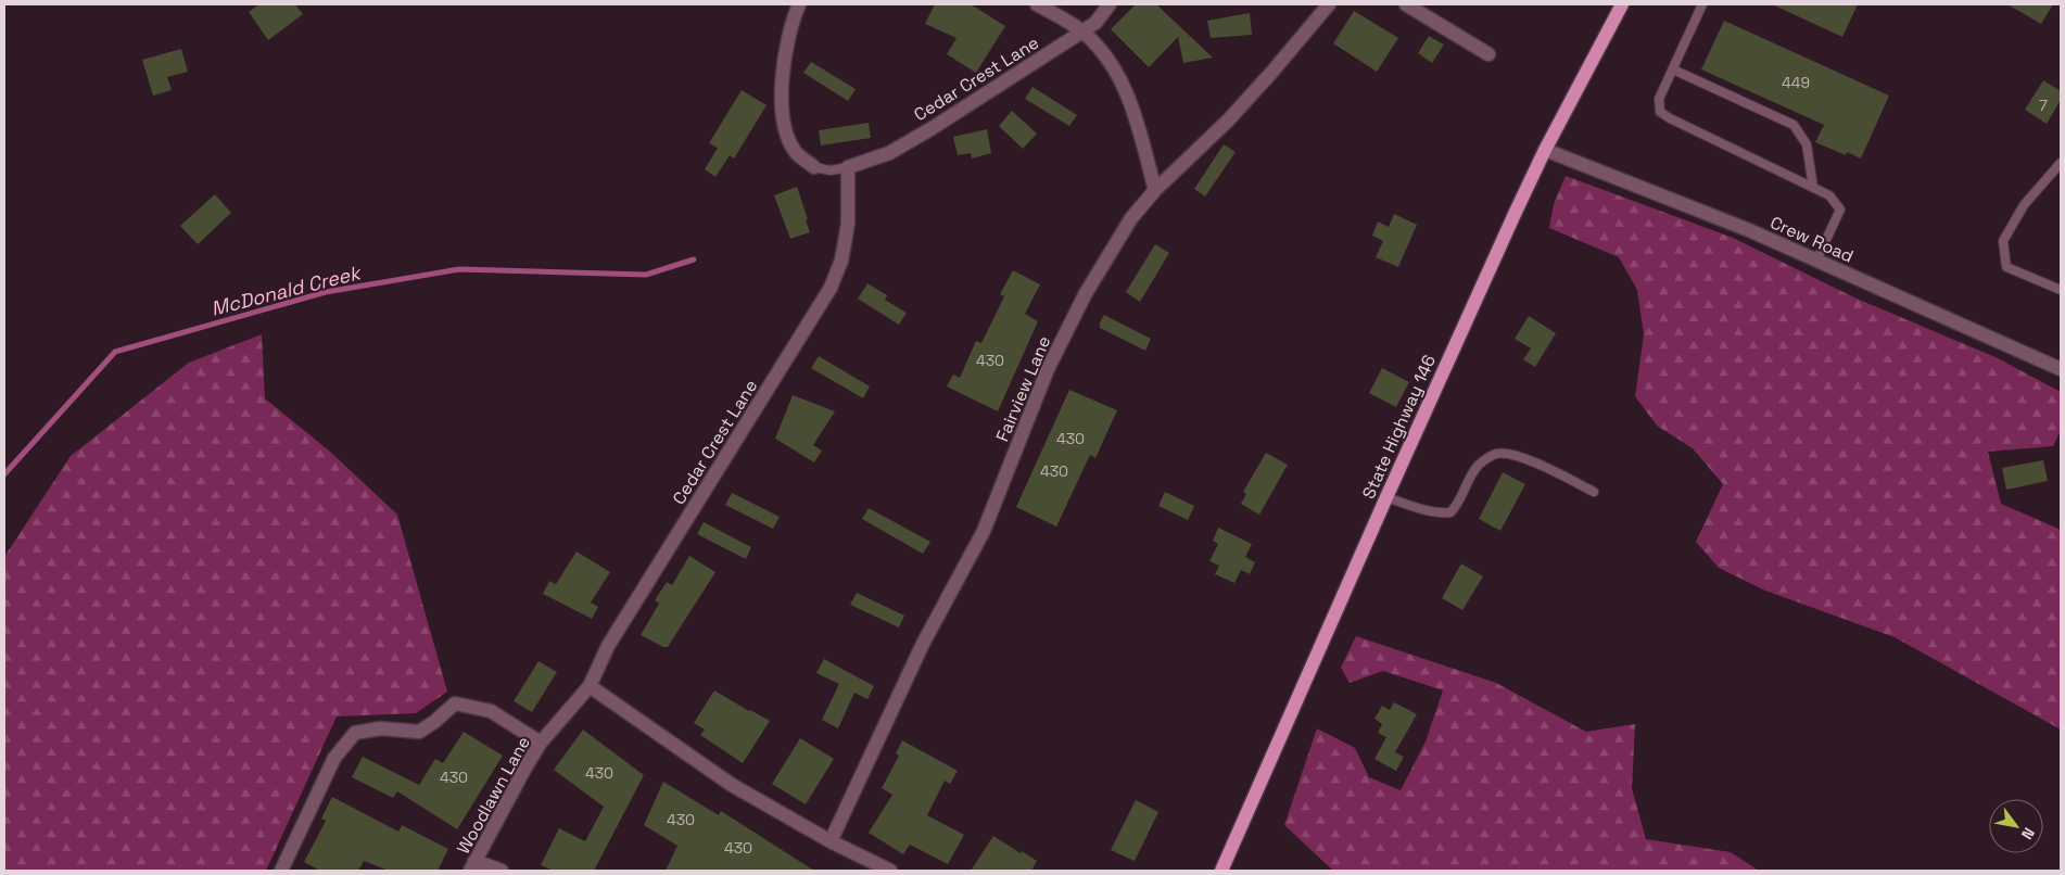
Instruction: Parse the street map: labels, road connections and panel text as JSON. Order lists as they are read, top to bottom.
{
  "streets": {
    "main road": ["State Highway 146"],
    "street": [
      "Cedar Crest Lane",
      "Crew Road",
      "Fairview Lane",
      "Woodlawn Lane"
    ]
  },
  "crossings": [
    ["Cedar Crest Lane", "Woodlawn Lane"],
    ["Crew Road", "State Highway 146"]
  ],
  "water": ["McDonald Creek"],
  "house_numbers": [
    "449",
    "7",
    "430",
    "430",
    "430",
    "430",
    "430",
    "430",
    "430"
  ],
  "north": "bottom right"
}
